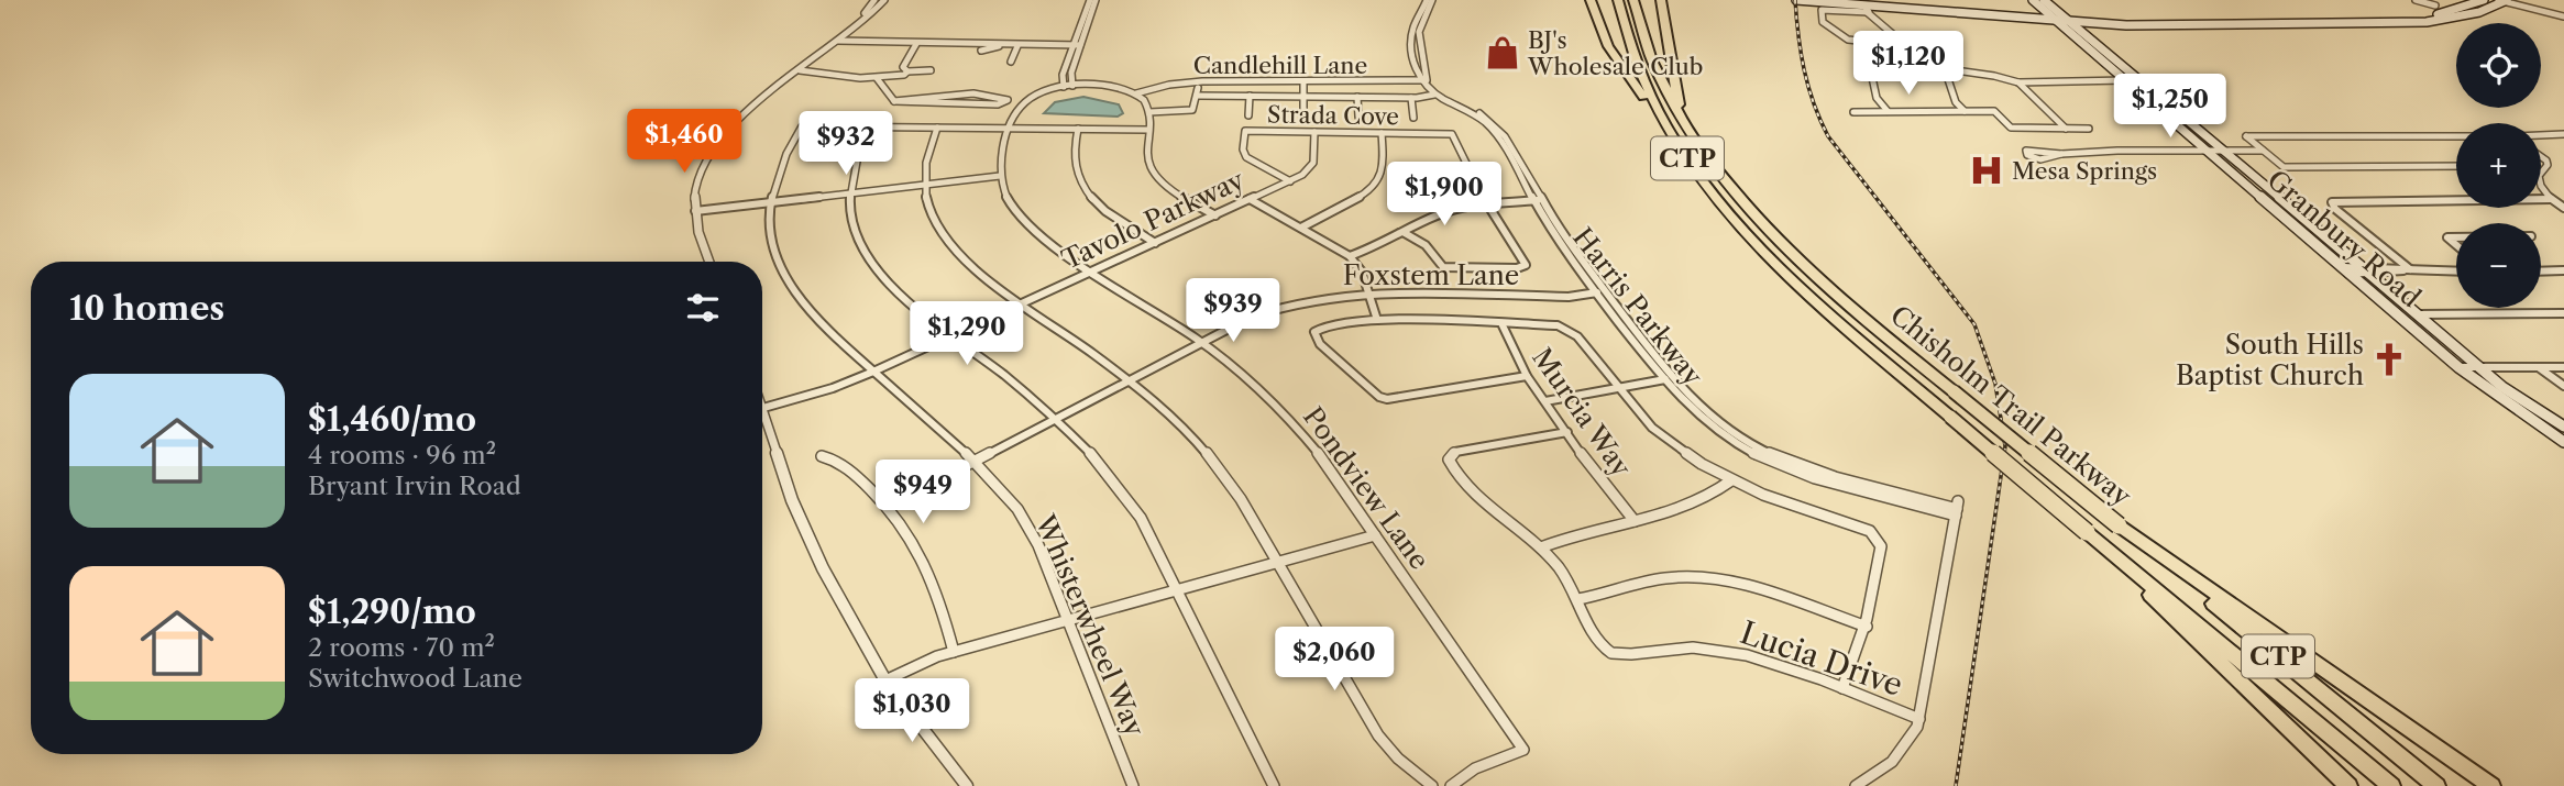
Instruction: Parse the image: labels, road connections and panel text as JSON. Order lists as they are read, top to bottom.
{
  "streets": {
    "highway": ["CTP", "Chisholm Trail Parkway"],
    "main road": ["Granbury Road"],
    "street": [
      "Candlehill Lane",
      "Strada Cove",
      "Tavolo Parkway",
      "Foxstem Lane",
      "Harris Parkway",
      "Murcia Way",
      "Pondview Lane",
      "Whisterwheel Way",
      "Lucia Drive"
    ]
  },
  "crossings": [
    ["Candlehill Lane", "Harris Parkway"],
    ["Strada Cove", "Tavolo Parkway"],
    ["Tavolo Parkway", "Pondview Lane"],
    ["Tavolo Parkway", "Whisterwheel Way"],
    ["Foxstem Lane", "Harris Parkway"],
    ["Foxstem Lane", "Pondview Lane"],
    ["Foxstem Lane", "Whisterwheel Way"],
    ["Harris Parkway", "Lucia Drive"]
  ],
  "places": {
    "shop": ["BJ's Wholesale Club"],
    "hospital": ["Mesa Springs"],
    "church": ["South Hills Baptist Church"]
  },
  "page": {
    "map_buttons": ["+", "−"],
    "price": [
      "$1,120",
      "$1,250",
      "$1,460",
      "$932",
      "$1,900",
      "$939",
      "$1,290",
      "$949",
      "$2,060",
      "$1,030"
    ],
    "heading": "10 homes",
    "list": [
      {
        "name": "$1,460/mo",
        "note": "4 rooms · 96 m² · Bryant Irvin Road"
      },
      {
        "name": "$1,290/mo",
        "note": "2 rooms · 70 m² · Switchwood Lane"
      }
    ]
  }
}
